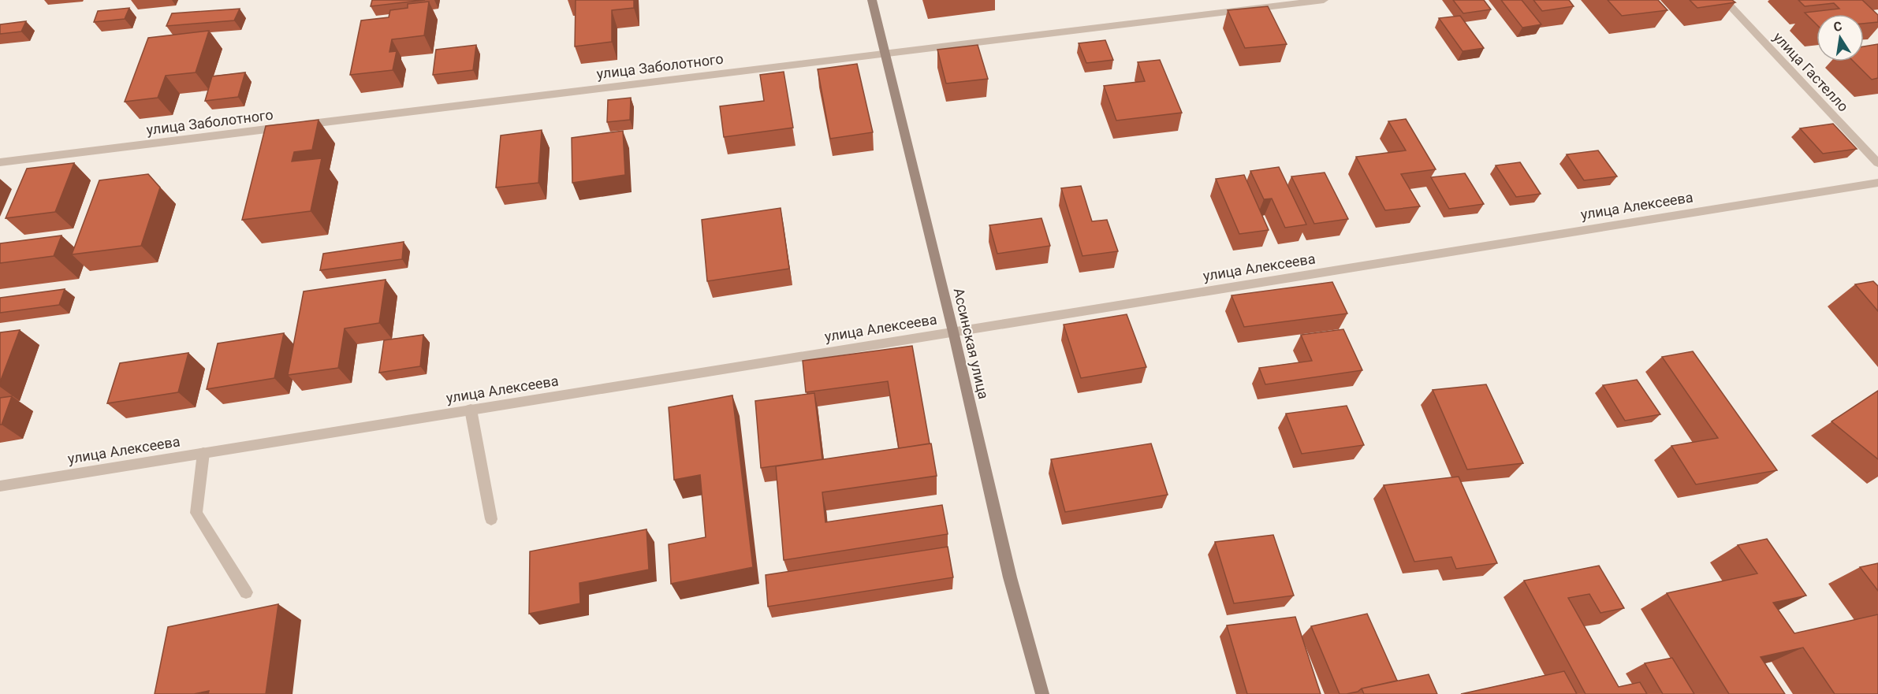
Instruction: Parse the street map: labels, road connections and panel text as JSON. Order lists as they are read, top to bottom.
{
  "streets": {
    "street": [
      "улица Заболотного",
      "улица Гастелло",
      "улица Алексеева",
      "Ассинская улица"
    ]
  },
  "crossings": [
    ["улица Заболотного", "Ассинская улица"],
    ["улица Алексеева", "Ассинская улица"]
  ],
  "north": "top"
}
